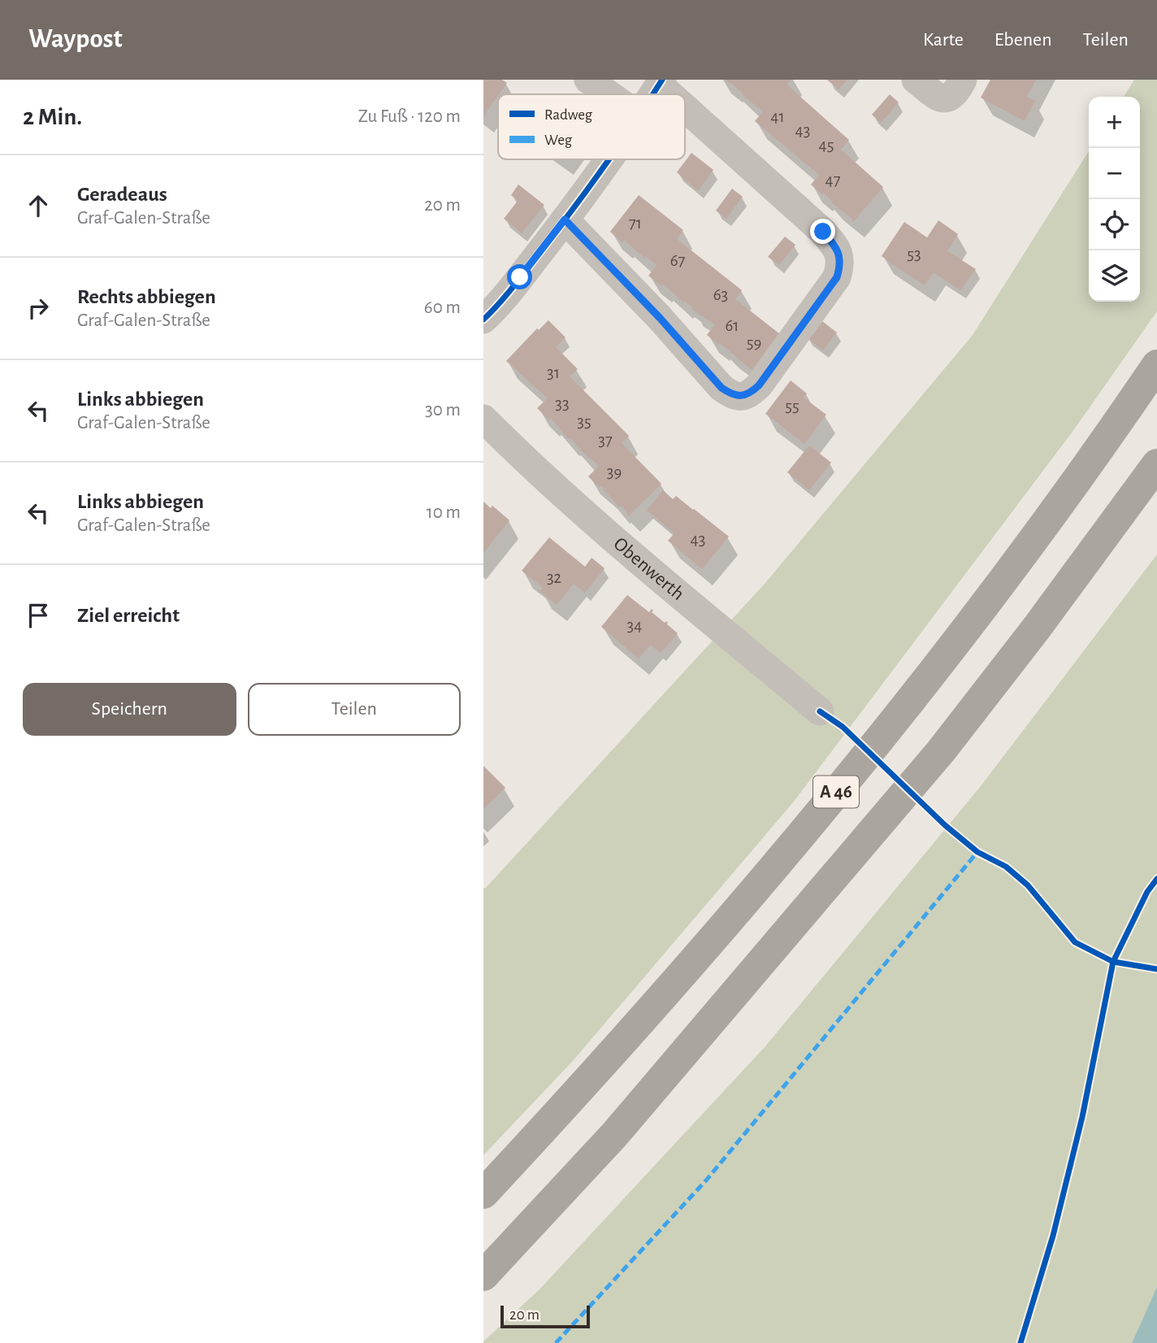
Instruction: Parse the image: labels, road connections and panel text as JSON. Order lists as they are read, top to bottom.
{
  "streets": {
    "highway": ["A 46"],
    "street": ["Obenwerth"]
  },
  "house_numbers": [
    "41",
    "43",
    "45",
    "47",
    "71",
    "53",
    "67",
    "63",
    "61",
    "59",
    "31",
    "33",
    "55",
    "35",
    "37",
    "39",
    "43",
    "32",
    "34"
  ],
  "legend": ["Radweg", "Weg"],
  "scale_bar": "20 m",
  "page": {
    "header": "Waypost",
    "nav": ["Karte", "Ebenen", "Teilen"],
    "heading": ["2 Min.", "Zu Fuß · 120 m"],
    "map_buttons": ["+", "−"],
    "list": [
      ["Geradeaus", "Graf-Galen-Straße", "20 m"],
      ["Rechts abbiegen", "Graf-Galen-Straße", "60 m"],
      ["Links abbiegen", "Graf-Galen-Straße", "30 m"],
      ["Links abbiegen", "Graf-Galen-Straße", "10 m"],
      "Ziel erreicht"
    ],
    "buttons": ["Speichern", "Teilen"],
    "scale": "20 m"
  }
}
